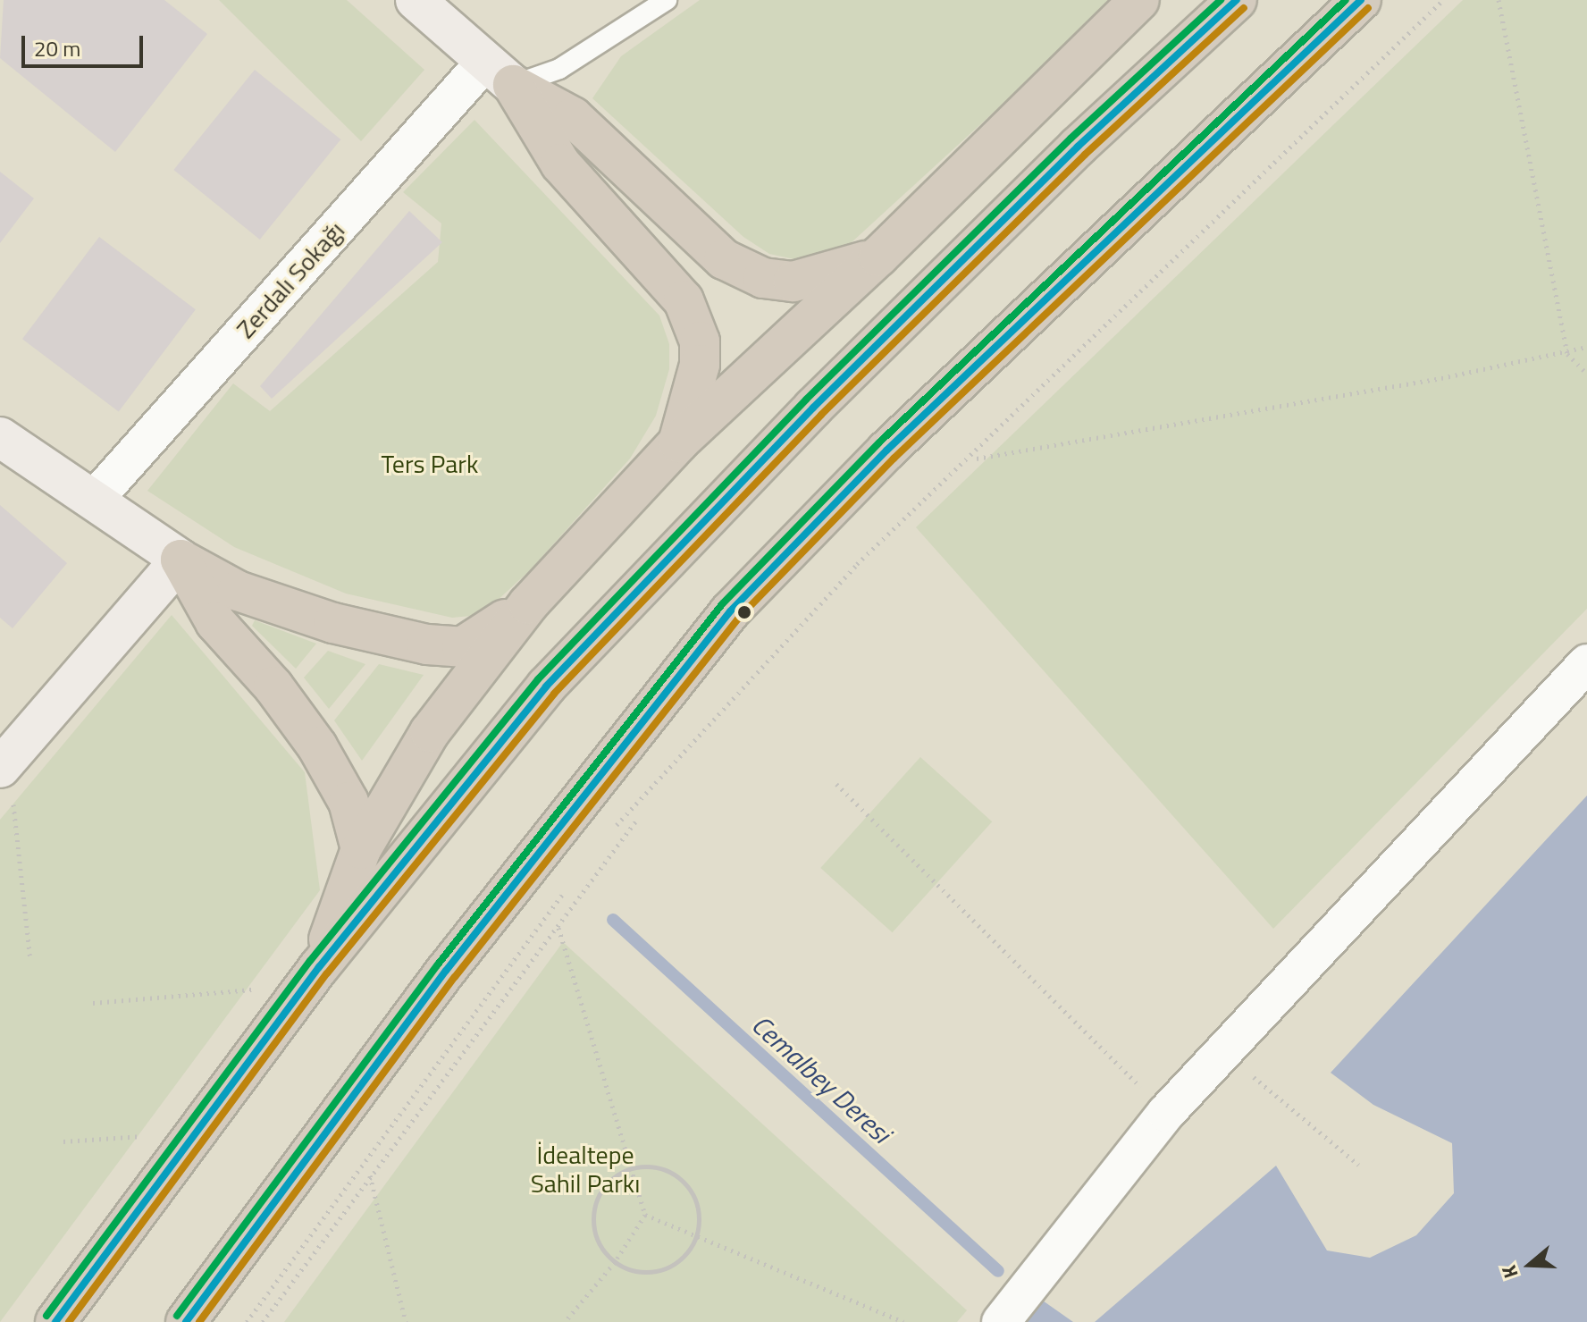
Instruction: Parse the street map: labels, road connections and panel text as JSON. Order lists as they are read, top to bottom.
{
  "streets": {
    "street": ["Zerdalı Sokağı"]
  },
  "water": ["Cemalbey Deresi"],
  "parks": ["Ters Park", "İdealtepe Sahil Parkı"],
  "scale_bar": "20 m",
  "north": "left"
}
